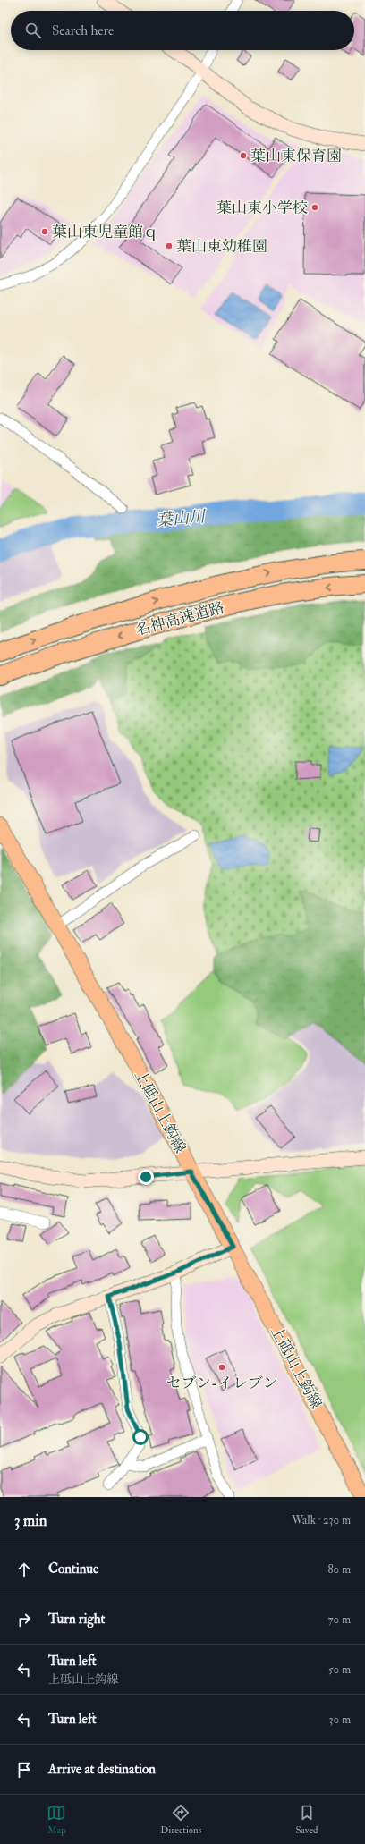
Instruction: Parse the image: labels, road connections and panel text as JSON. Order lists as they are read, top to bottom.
{
  "streets": {
    "highway": ["名神高速道路"],
    "main road": ["上砥山上鈎線"]
  },
  "water": ["葉山川"],
  "places": [
    "葉山東保育園",
    "葉山東小学校",
    "葉山東児童館ｑ",
    "葉山東幼稚園",
    "セブン-イレブン"
  ],
  "page": {
    "search": "Search here",
    "heading": ["3 min", "Walk · 230 m"],
    "list": [
      ["Continue", "80 m"],
      ["Turn right", "70 m"],
      ["Turn left", "上砥山上鈎線", "50 m"],
      ["Turn left", "30 m"],
      "Arrive at destination"
    ],
    "nav": ["Map", "Directions", "Saved"]
  }
}
